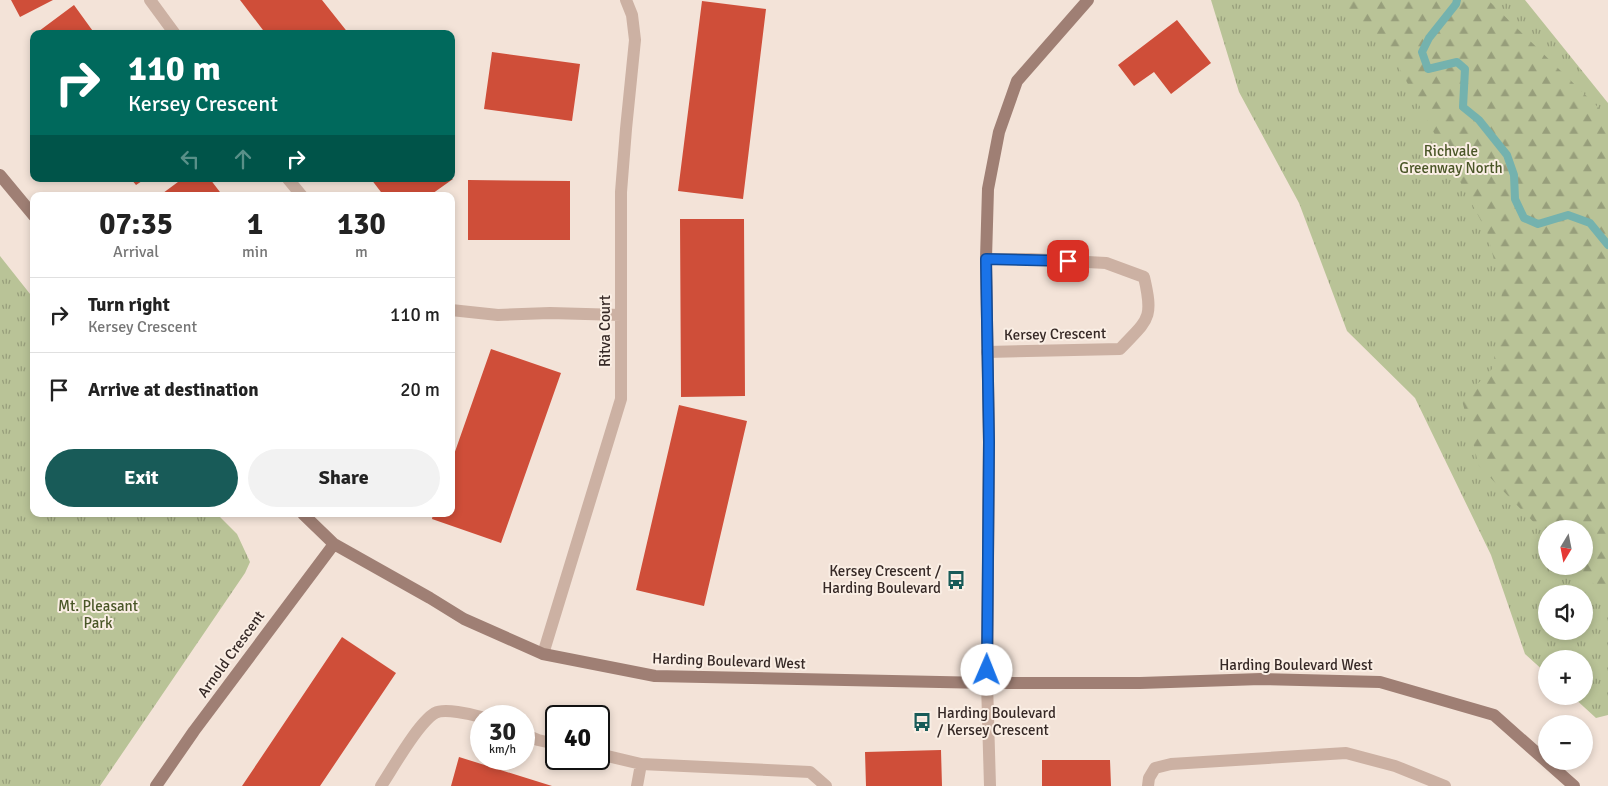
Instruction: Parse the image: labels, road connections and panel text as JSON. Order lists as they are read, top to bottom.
{
  "streets": {
    "street": [
      "Ritva Court",
      "Kersey Crescent",
      "Arnold Crescent",
      "Harding Boulevard West"
    ]
  },
  "crossings": [
    ["Ritva Court", "Harding Boulevard West"],
    ["Kersey Crescent", "Harding Boulevard West"],
    ["Arnold Crescent", "Harding Boulevard West"]
  ],
  "parks": ["Richvale Greenway North", "Mt. Pleasant Park"],
  "places": {
    "bus stop": ["Kersey Crescent / Harding Boulevard", "Harding Boulevard / Kersey Crescent"]
  },
  "north": "bottom",
  "page": {
    "turn": ["110 m", "Kersey Crescent"],
    "eta": [
      "07:35",
      "Arrival",
      "1",
      "min",
      "130",
      "m"
    ],
    "list": [
      {
        "name": "Turn right",
        "note": "Kersey Crescent",
        "value": "110 m"
      },
      {
        "name": "Arrive at destination",
        "value": "20 m"
      }
    ],
    "buttons": ["Exit", "Share"],
    "map_buttons": ["+", "−"],
    "speed": "30 km/h",
    "limit": "40"
  }
}
